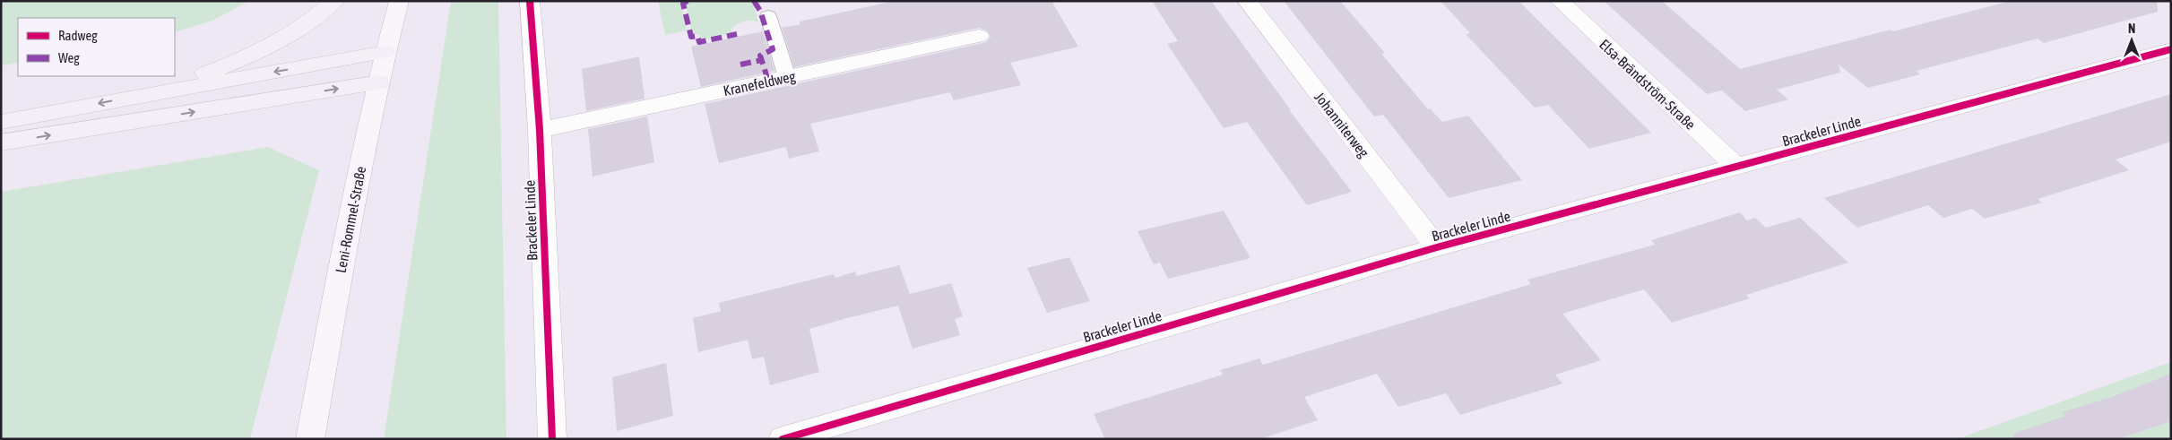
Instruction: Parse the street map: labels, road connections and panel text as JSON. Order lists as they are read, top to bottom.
{
  "streets": {
    "main road": ["Leni-Rommel-Straße"],
    "street": [
      "Kranefeldweg",
      "Elsa-Brändström-Straße",
      "Johanniterweg",
      "Brackeler Linde"
    ]
  },
  "crossings": [
    ["Kranefeldweg", "Brackeler Linde"],
    ["Elsa-Brändström-Straße", "Brackeler Linde"],
    ["Johanniterweg", "Brackeler Linde"]
  ],
  "legend": ["Radweg", "Weg"],
  "north": "top"
}
